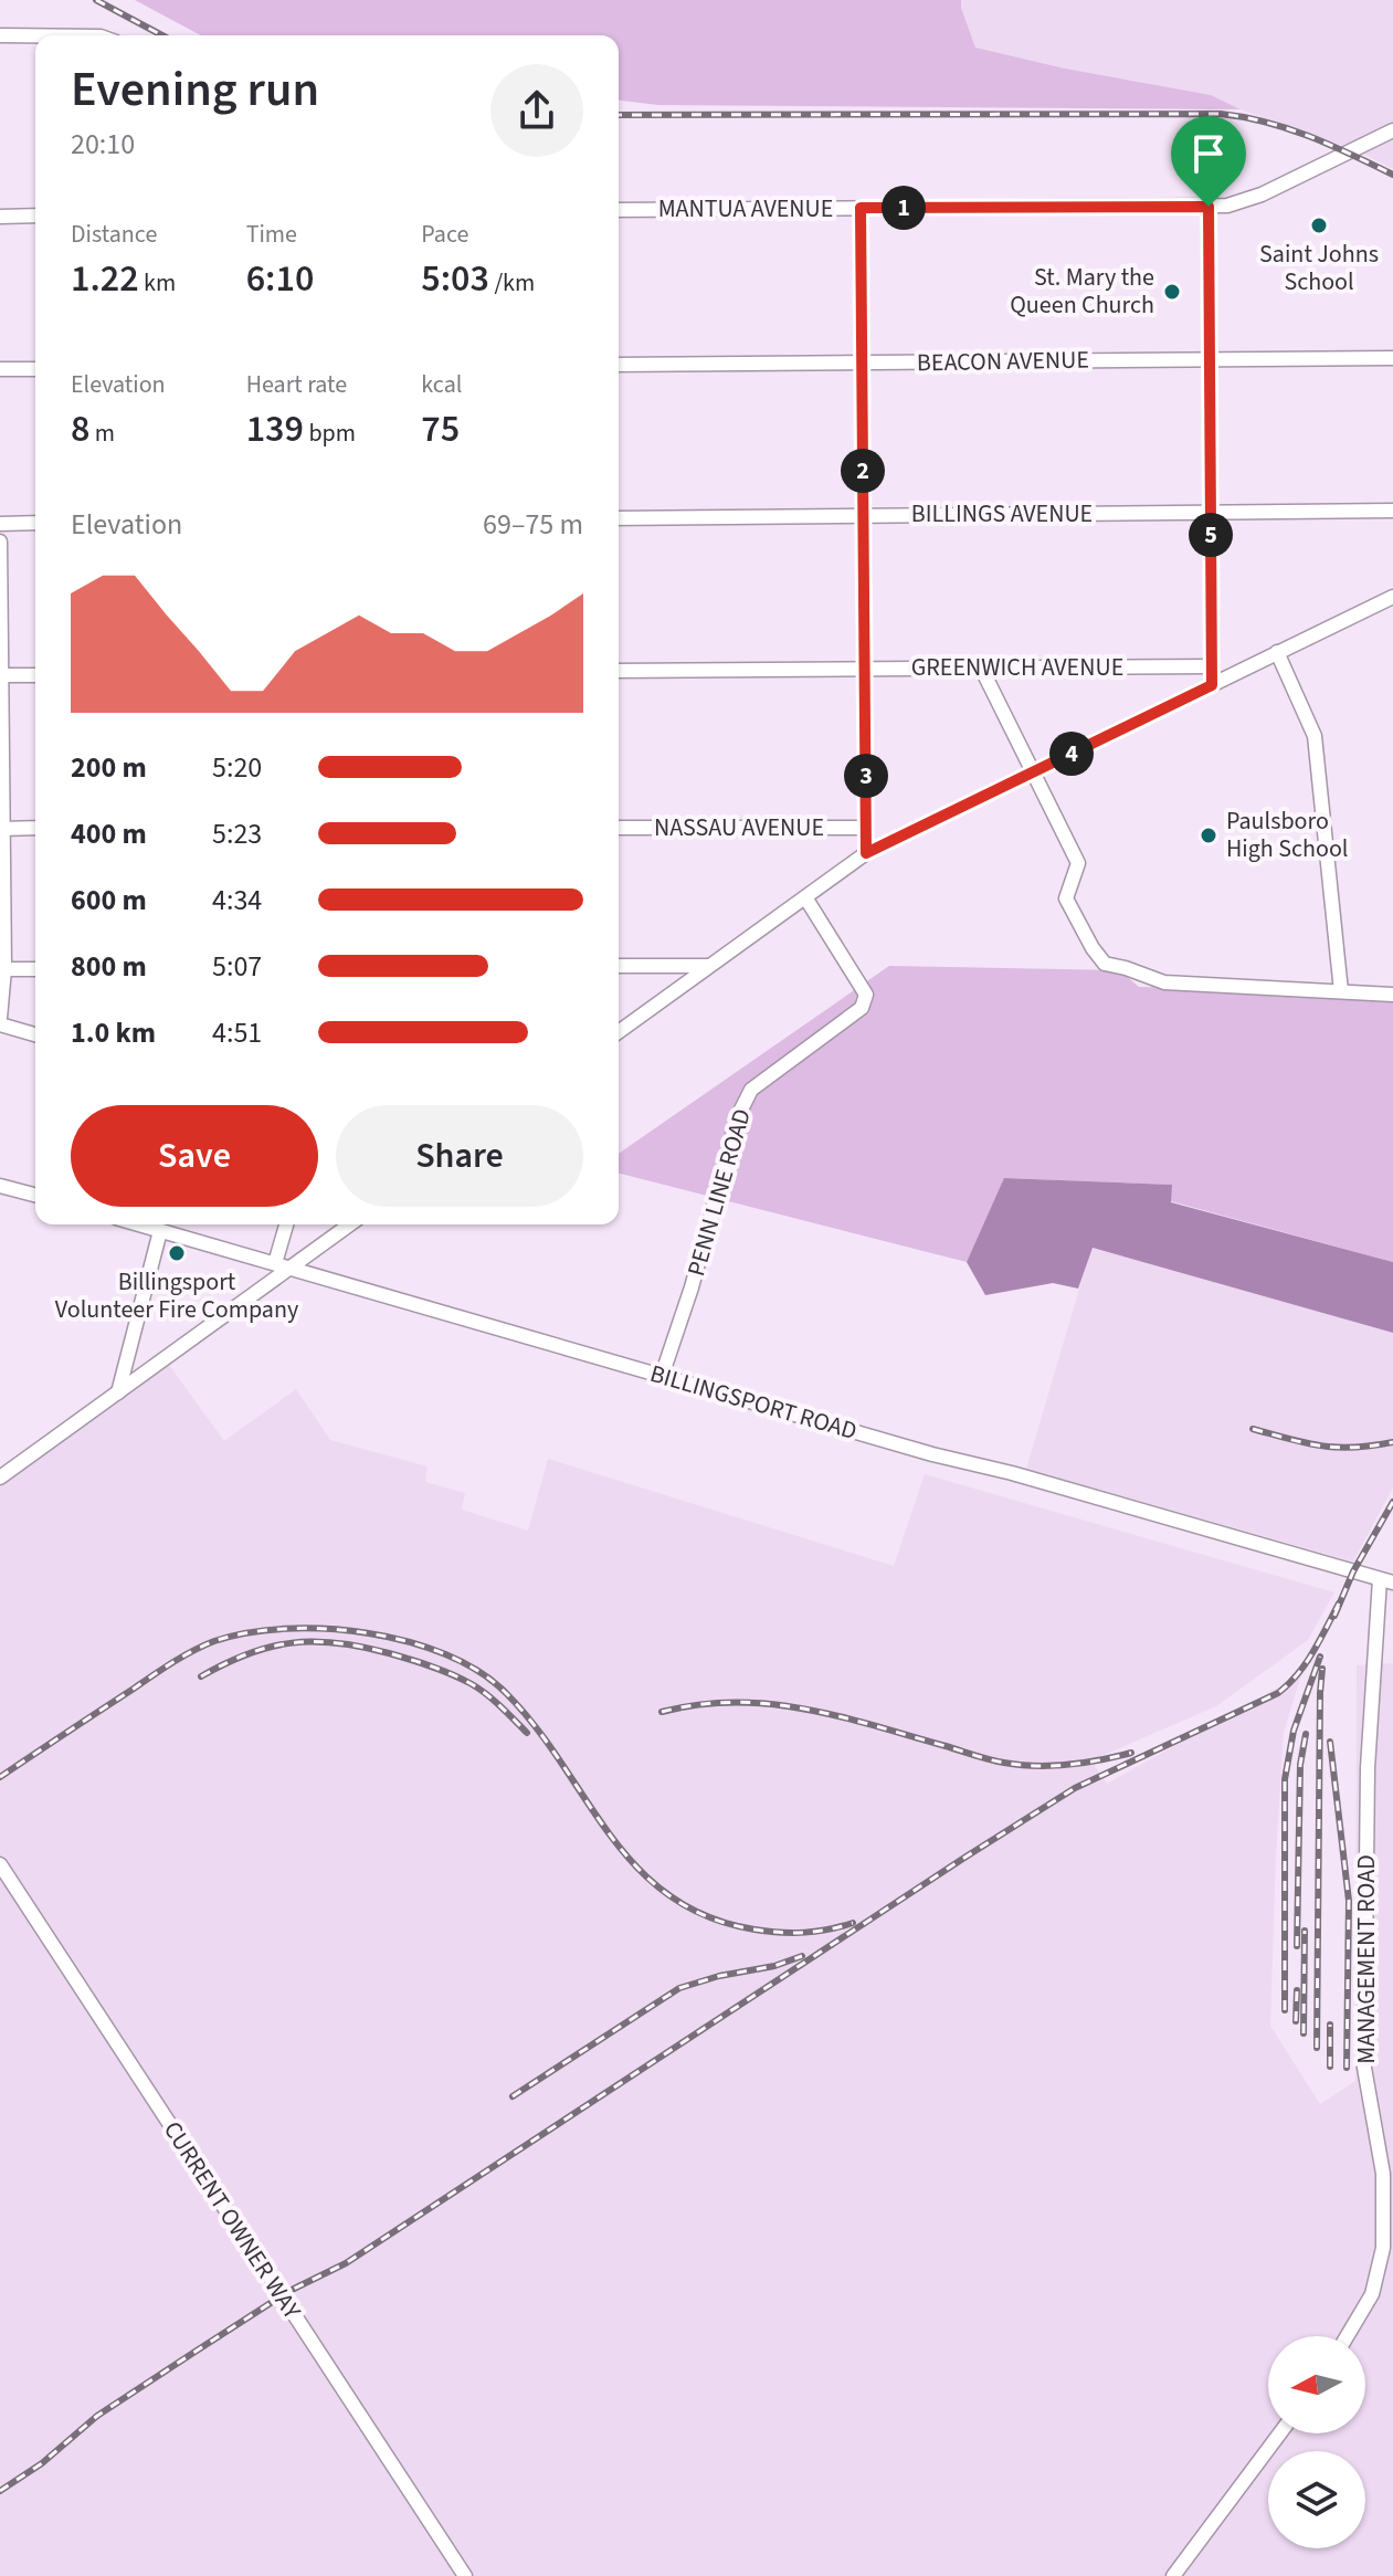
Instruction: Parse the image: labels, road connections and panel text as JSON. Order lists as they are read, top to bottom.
{
  "streets": {
    "street": [
      "MANTUA AVENUE",
      "BEACON AVENUE",
      "BILLINGS AVENUE",
      "GREENWICH AVENUE",
      "NASSAU AVENUE",
      "PENN LINE ROAD",
      "BILLINGSPORT ROAD",
      "MANAGEMENT ROAD",
      "CURRENT OWNER WAY"
    ]
  },
  "crossings": [
    ["PENN LINE ROAD", "BILLINGSPORT ROAD"],
    ["BILLINGSPORT ROAD", "MANAGEMENT ROAD"]
  ],
  "places": [
    "Saint Johns School",
    "St. Mary the Queen Church",
    "Paulsboro High School",
    "Billingsport Volunteer Fire Company"
  ],
  "north": "left",
  "page": {
    "heading": ["Evening run", "20:10"],
    "pins": [
      "1",
      "2",
      "5",
      "4",
      "3"
    ],
    "stats": [
      ["Distance", "1.22 km"],
      ["Time", "6:10"],
      ["Pace", "5:03 /km"],
      ["Elevation", "8 m"],
      ["Heart rate", "139 bpm"],
      ["kcal", "75"]
    ],
    "chart": ["Elevation", "69–75 m"],
    "list": [
      {
        "name": "200 m",
        "note": "5:20"
      },
      {
        "name": "400 m",
        "note": "5:23"
      },
      {
        "name": "600 m",
        "note": "4:34"
      },
      {
        "name": "800 m",
        "note": "5:07"
      },
      {
        "name": "1.0 km",
        "note": "4:51"
      }
    ],
    "buttons": ["Save", "Share"]
  }
}
